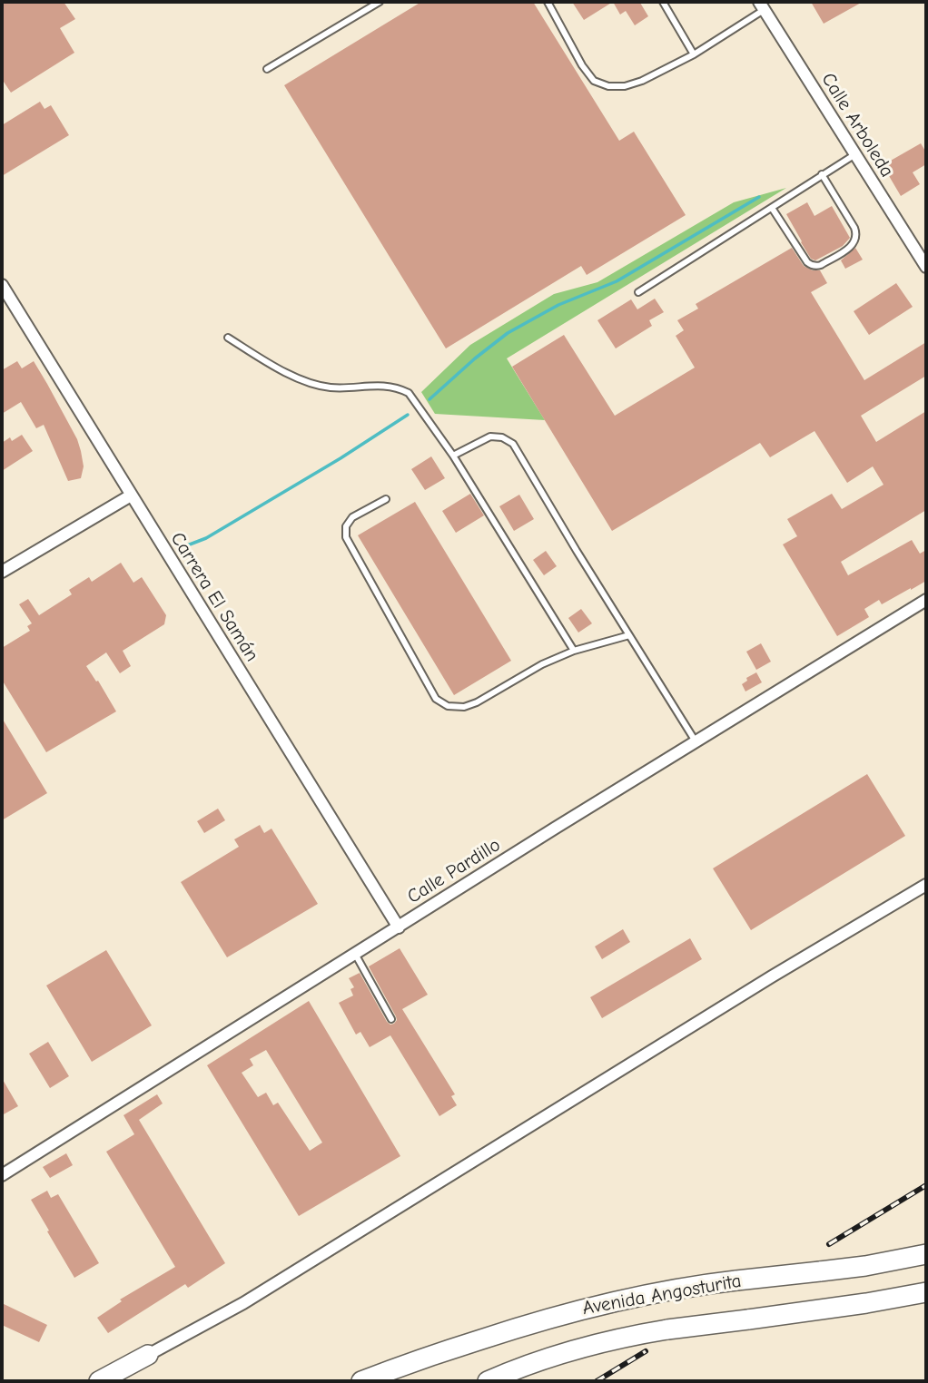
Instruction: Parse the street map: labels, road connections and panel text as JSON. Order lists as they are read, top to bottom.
{
  "streets": {
    "highway": ["Avenida Angosturita"],
    "street": ["Calle Arboleda", "Carrera El Samán", "Calle Pardillo"]
  },
  "crossings": [
    ["Carrera El Samán", "Calle Pardillo"]
  ]
}
